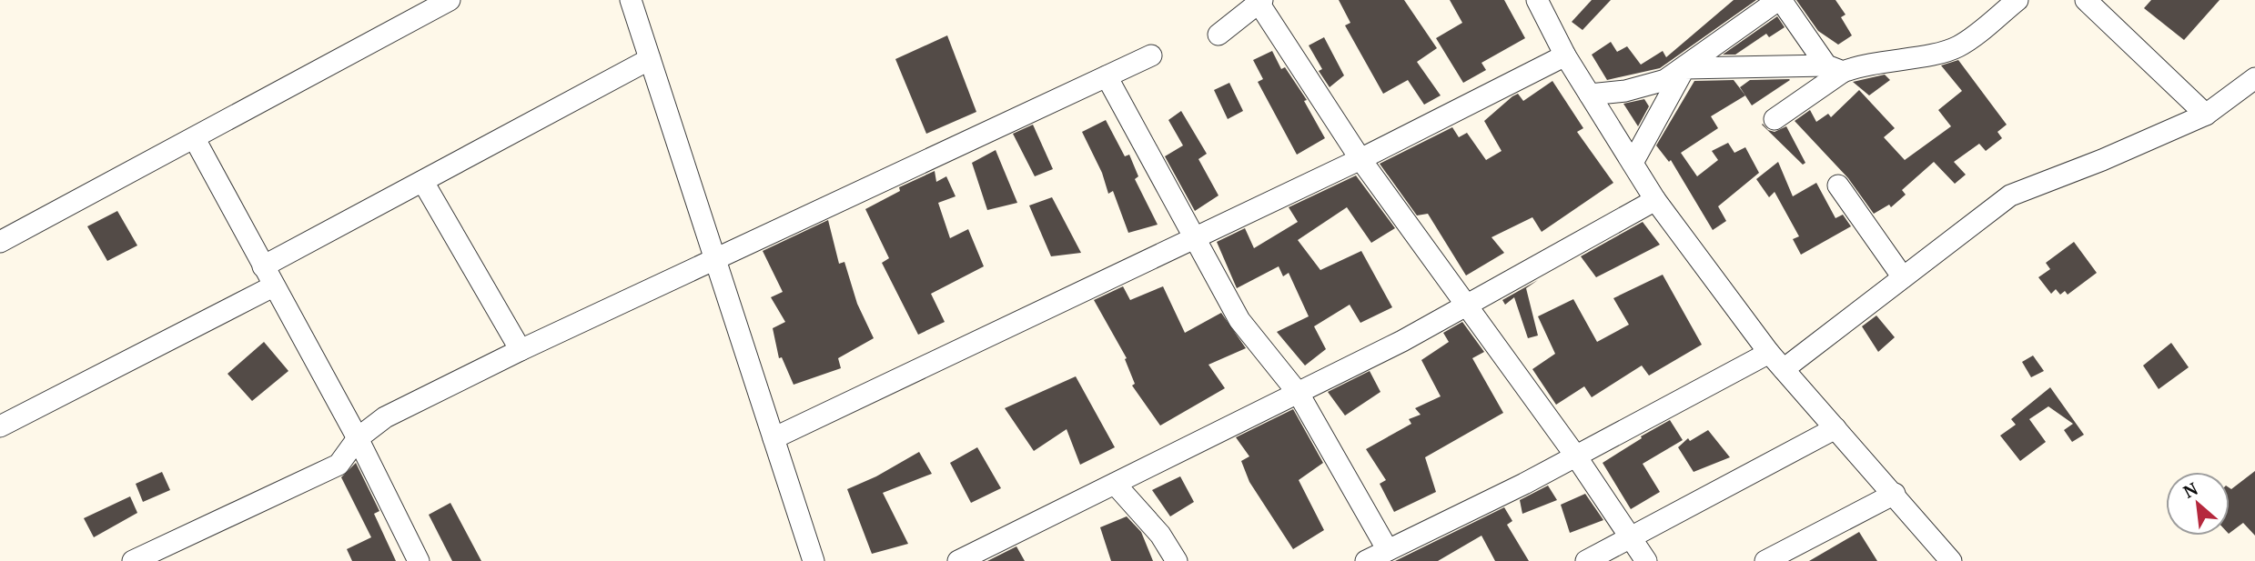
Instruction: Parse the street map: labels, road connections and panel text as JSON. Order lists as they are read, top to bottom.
{
  "north": "top left"
}
